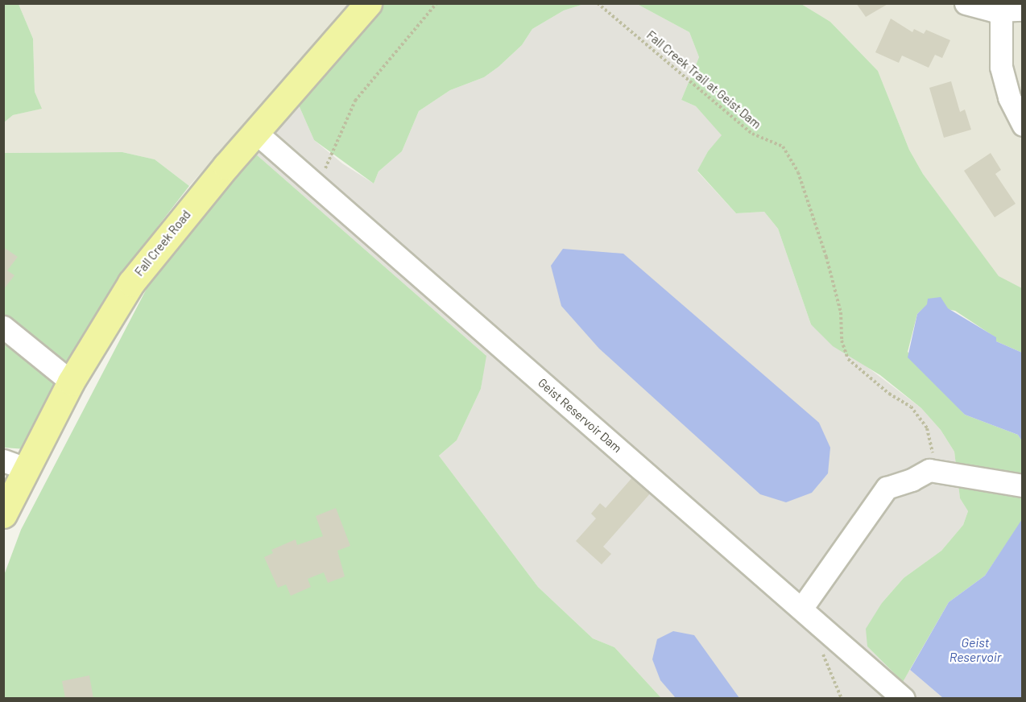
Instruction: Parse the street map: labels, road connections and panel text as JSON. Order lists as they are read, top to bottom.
{
  "streets": {
    "main road": ["Fall Creek Road"],
    "street": ["Geist Reservoir Dam"],
    "path": ["Fall Creek Trail at Geist Dam"]
  },
  "crossings": [
    ["Fall Creek Road", "Geist Reservoir Dam"]
  ],
  "water": ["Geist Reservoir"]
}
